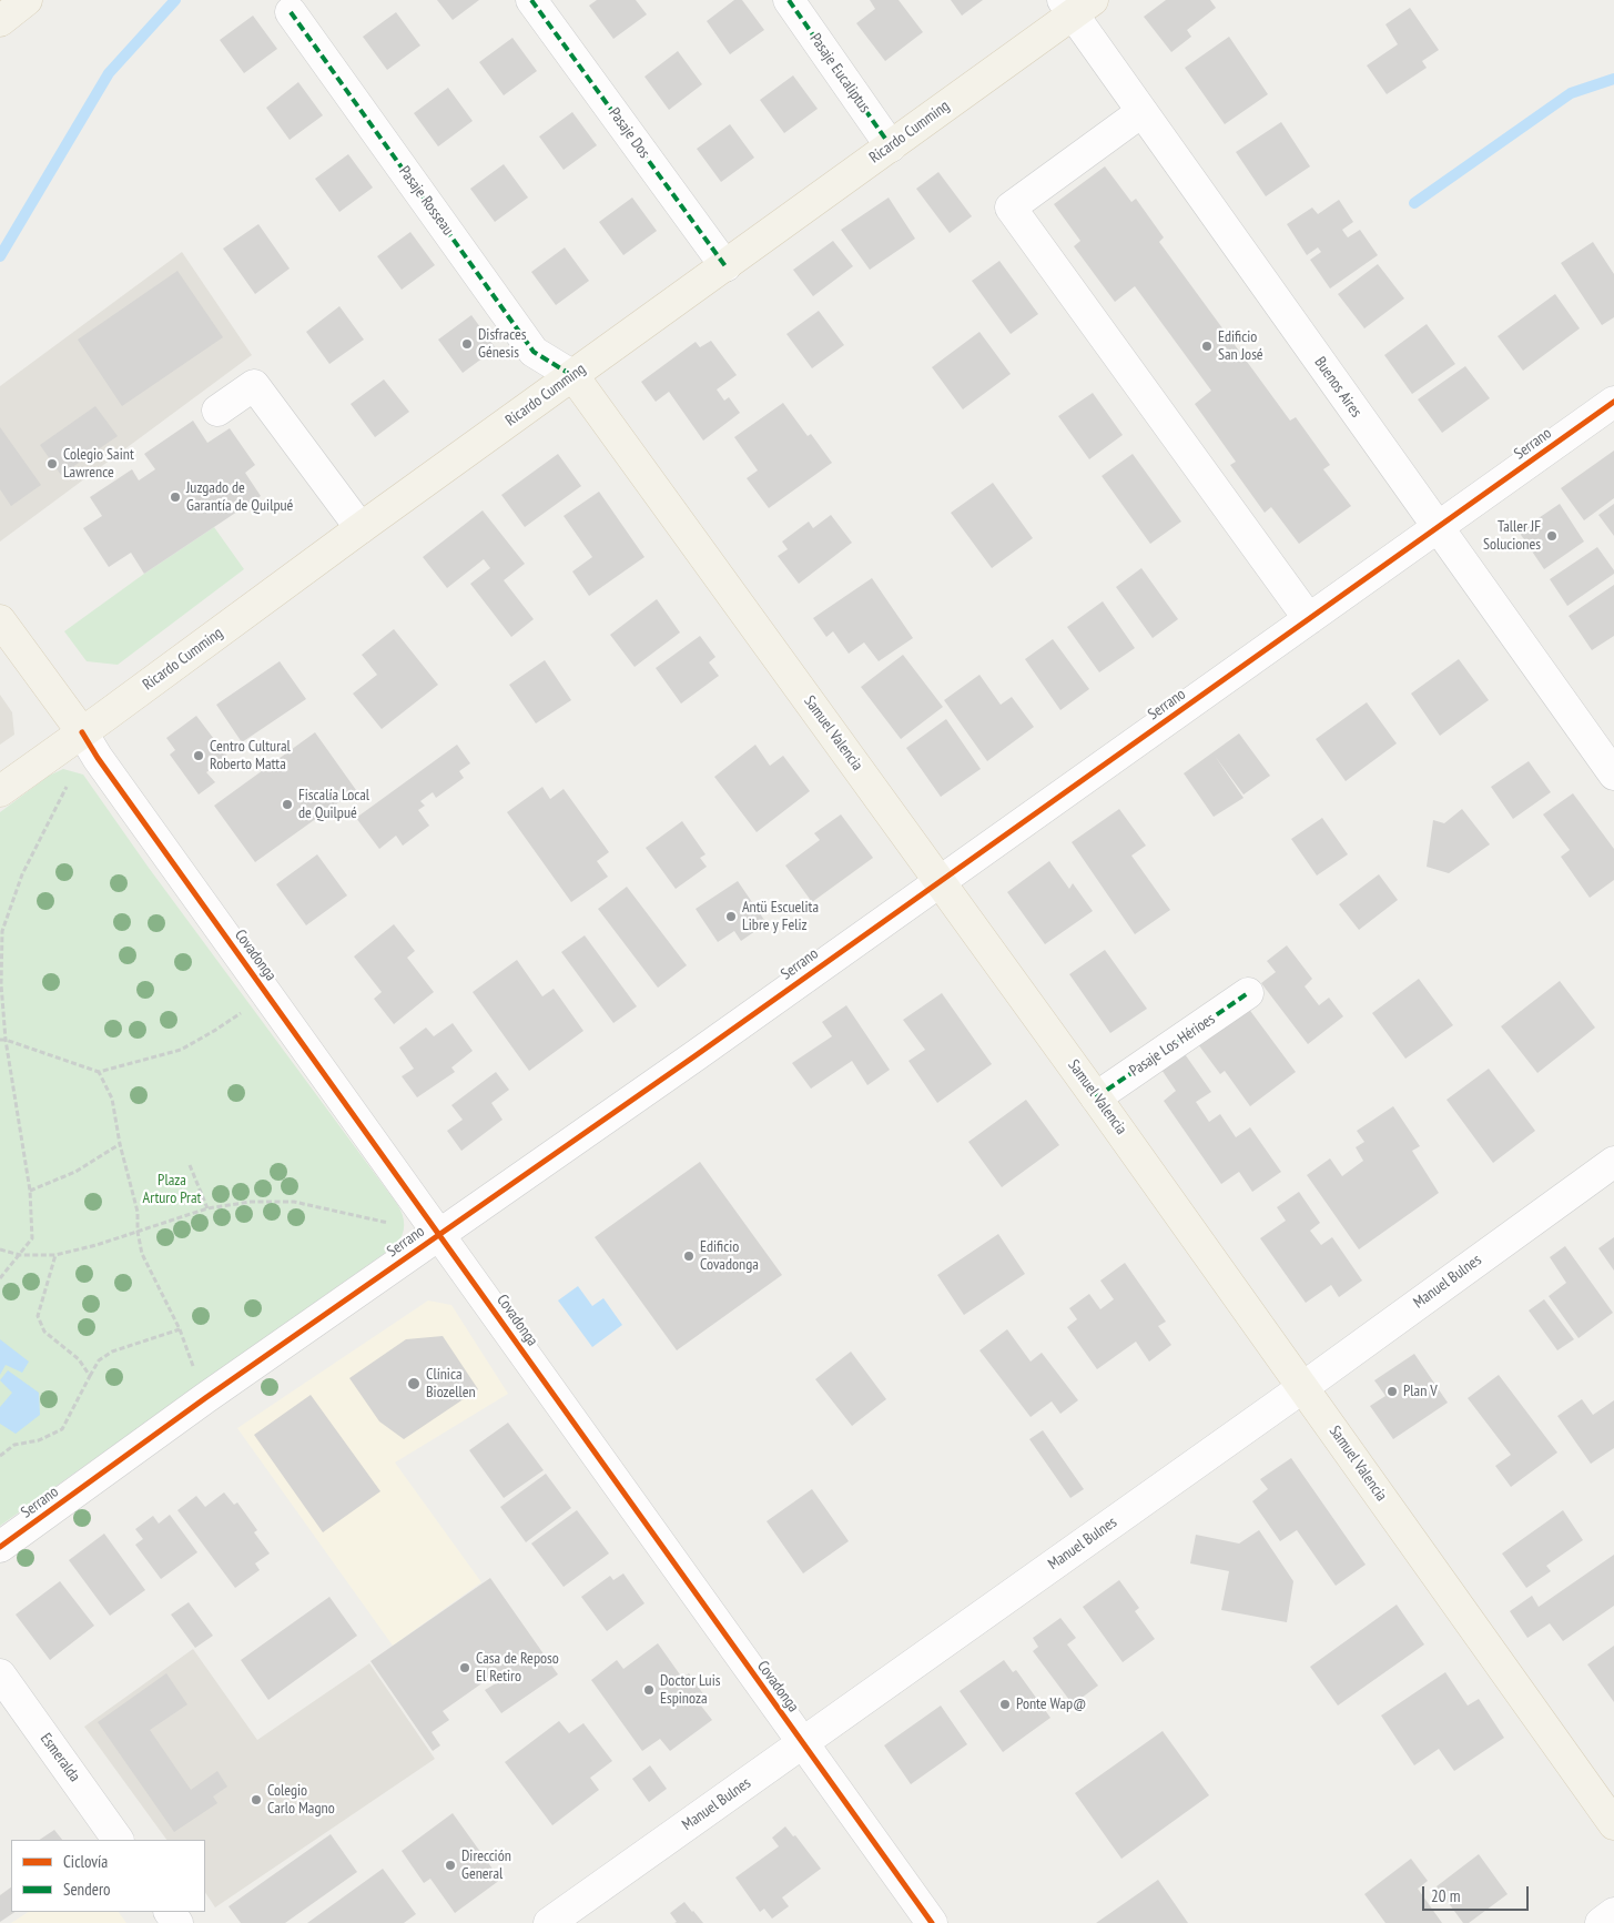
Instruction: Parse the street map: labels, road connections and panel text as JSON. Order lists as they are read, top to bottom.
{
  "streets": {
    "main road": ["Ricardo Cumming", "Samuel Valencia", "Covadonga"],
    "street": [
      "Pasaje Eucaliptus",
      "Pasaje Dos",
      "Pasaje Rosseau",
      "Buenos Aires",
      "Serrano",
      "Pasaje Los Hérioes",
      "Manuel Bulnes",
      "Esmeralda"
    ]
  },
  "crossings": [
    ["Pasaje Eucaliptus", "Ricardo Cumming"],
    ["Ricardo Cumming", "Pasaje Dos"],
    ["Ricardo Cumming", "Pasaje Rosseau"],
    ["Ricardo Cumming", "Buenos Aires"],
    ["Ricardo Cumming", "Samuel Valencia"],
    ["Ricardo Cumming", "Covadonga"],
    ["Pasaje Rosseau", "Samuel Valencia"],
    ["Buenos Aires", "Serrano"],
    ["Serrano", "Samuel Valencia"],
    ["Serrano", "Covadonga"],
    ["Samuel Valencia", "Pasaje Los Hérioes"],
    ["Samuel Valencia", "Manuel Bulnes"],
    ["Covadonga", "Manuel Bulnes"]
  ],
  "parks": ["Plaza Arturo Prat"],
  "places": [
    "Disfraces Génesis",
    "Edificio San José",
    "Colegio Saint Lawrence",
    "Juzgado de Garantía de Quilpué",
    "Taller JF Soluciones",
    "Centro Cultural Roberto Matta",
    "Fiscalía Local de Quilpué",
    "Antü Escuelita Libre y Feliz",
    "Edificio Covadonga",
    "Clínica Biozellen",
    "Plan V",
    "Casa de Reposo El Retiro",
    "Doctor Luis Espinoza",
    "Ponte Wap@",
    "Colegio Carlo Magno",
    "Dirección General"
  ],
  "legend": ["Ciclovía", "Sendero"],
  "scale_bar": "20 m"
}
